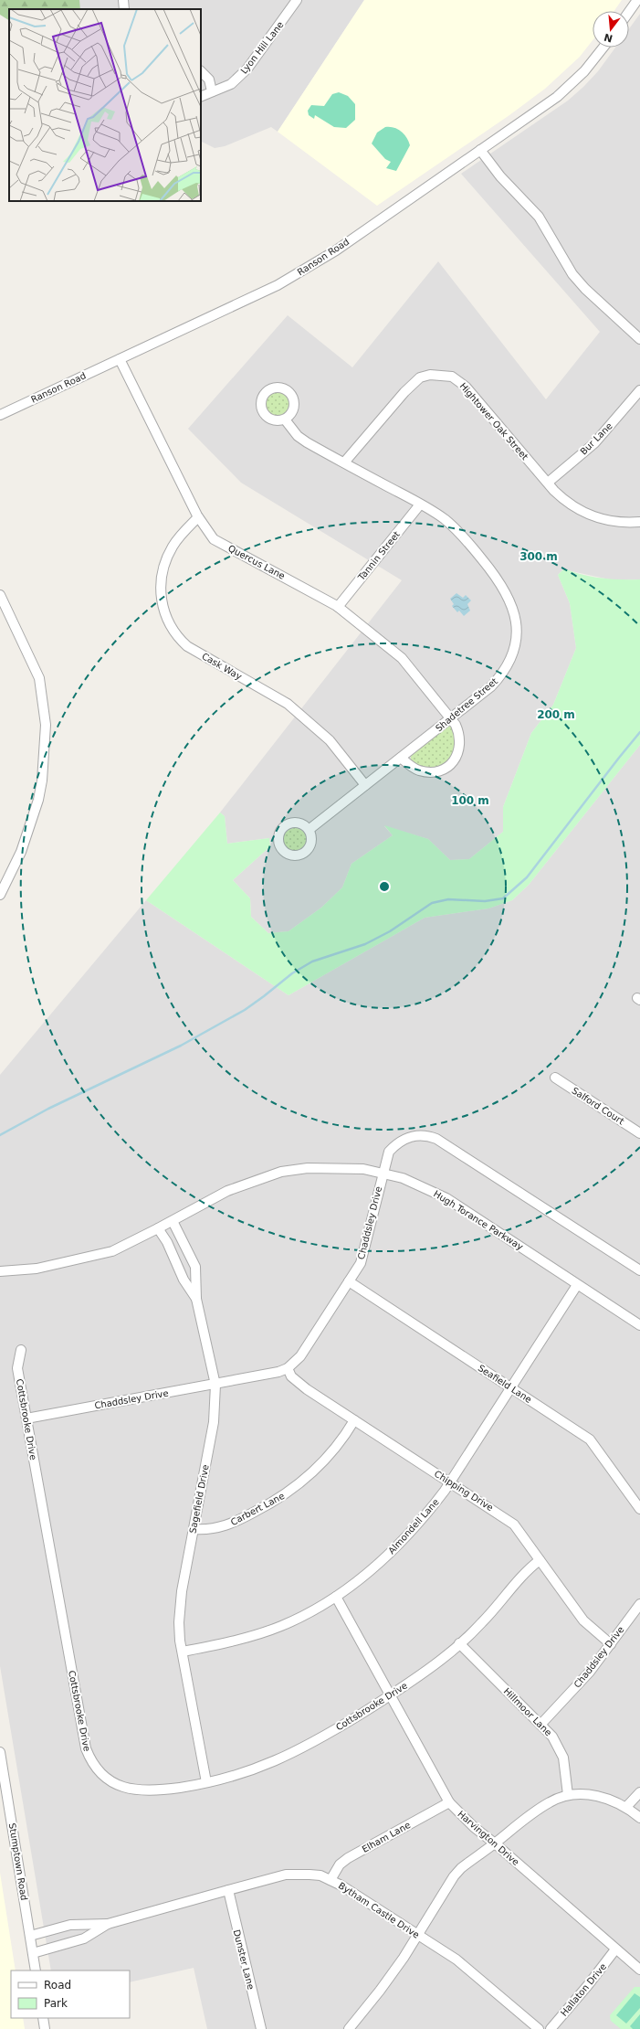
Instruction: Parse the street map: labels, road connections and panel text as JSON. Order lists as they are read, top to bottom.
{
  "streets": {
    "street": [
      "Lyon Hill Lane",
      "Ranson Road",
      "Hightower Oak Street",
      "Bur Lane",
      "Tannin Street",
      "Quercus Lane",
      "Cask Way",
      "Shadetree Street",
      "Salford Court",
      "Hugh Torance Parkway",
      "Chaddsley Drive",
      "Seafield Lane",
      "Cottsbrooke Drive",
      "Chipping Drive",
      "Sagefield Drive",
      "Carbert Lane",
      "Almondell Lane",
      "Hillmoor Lane",
      "Elham Lane",
      "Harvington Drive",
      "Stumptown Road",
      "Bytham Castle Drive",
      "Dunster Lane",
      "Hallaton Drive"
    ]
  },
  "crossings": [
    ["Ranson Road", "Quercus Lane"],
    ["Hightower Oak Street", "Bur Lane"],
    ["Hightower Oak Street", "Shadetree Street"],
    ["Tannin Street", "Quercus Lane"],
    ["Tannin Street", "Shadetree Street"],
    ["Quercus Lane", "Cask Way"],
    ["Quercus Lane", "Shadetree Street"],
    ["Cask Way", "Shadetree Street"],
    ["Hugh Torance Parkway", "Chaddsley Drive"],
    ["Hugh Torance Parkway", "Sagefield Drive"],
    ["Hugh Torance Parkway", "Almondell Lane"],
    ["Chaddsley Drive", "Seafield Lane"],
    ["Chaddsley Drive", "Cottsbrooke Drive"],
    ["Chaddsley Drive", "Chipping Drive"],
    ["Chaddsley Drive", "Sagefield Drive"],
    ["Chaddsley Drive", "Hillmoor Lane"],
    ["Seafield Lane", "Almondell Lane"],
    ["Cottsbrooke Drive", "Chipping Drive"],
    ["Cottsbrooke Drive", "Sagefield Drive"],
    ["Cottsbrooke Drive", "Hillmoor Lane"],
    ["Cottsbrooke Drive", "Harvington Drive"],
    ["Chipping Drive", "Carbert Lane"],
    ["Chipping Drive", "Almondell Lane"],
    ["Sagefield Drive", "Carbert Lane"],
    ["Sagefield Drive", "Almondell Lane"],
    ["Almondell Lane", "Harvington Drive"],
    ["Elham Lane", "Harvington Drive"],
    ["Elham Lane", "Bytham Castle Drive"],
    ["Harvington Drive", "Hallaton Drive"],
    ["Stumptown Road", "Bytham Castle Drive"],
    ["Bytham Castle Drive", "Dunster Lane"]
  ],
  "legend": ["Road", "Park"],
  "north": "bottom",
  "rings": ["300 m", "200 m", "100 m"]
}
